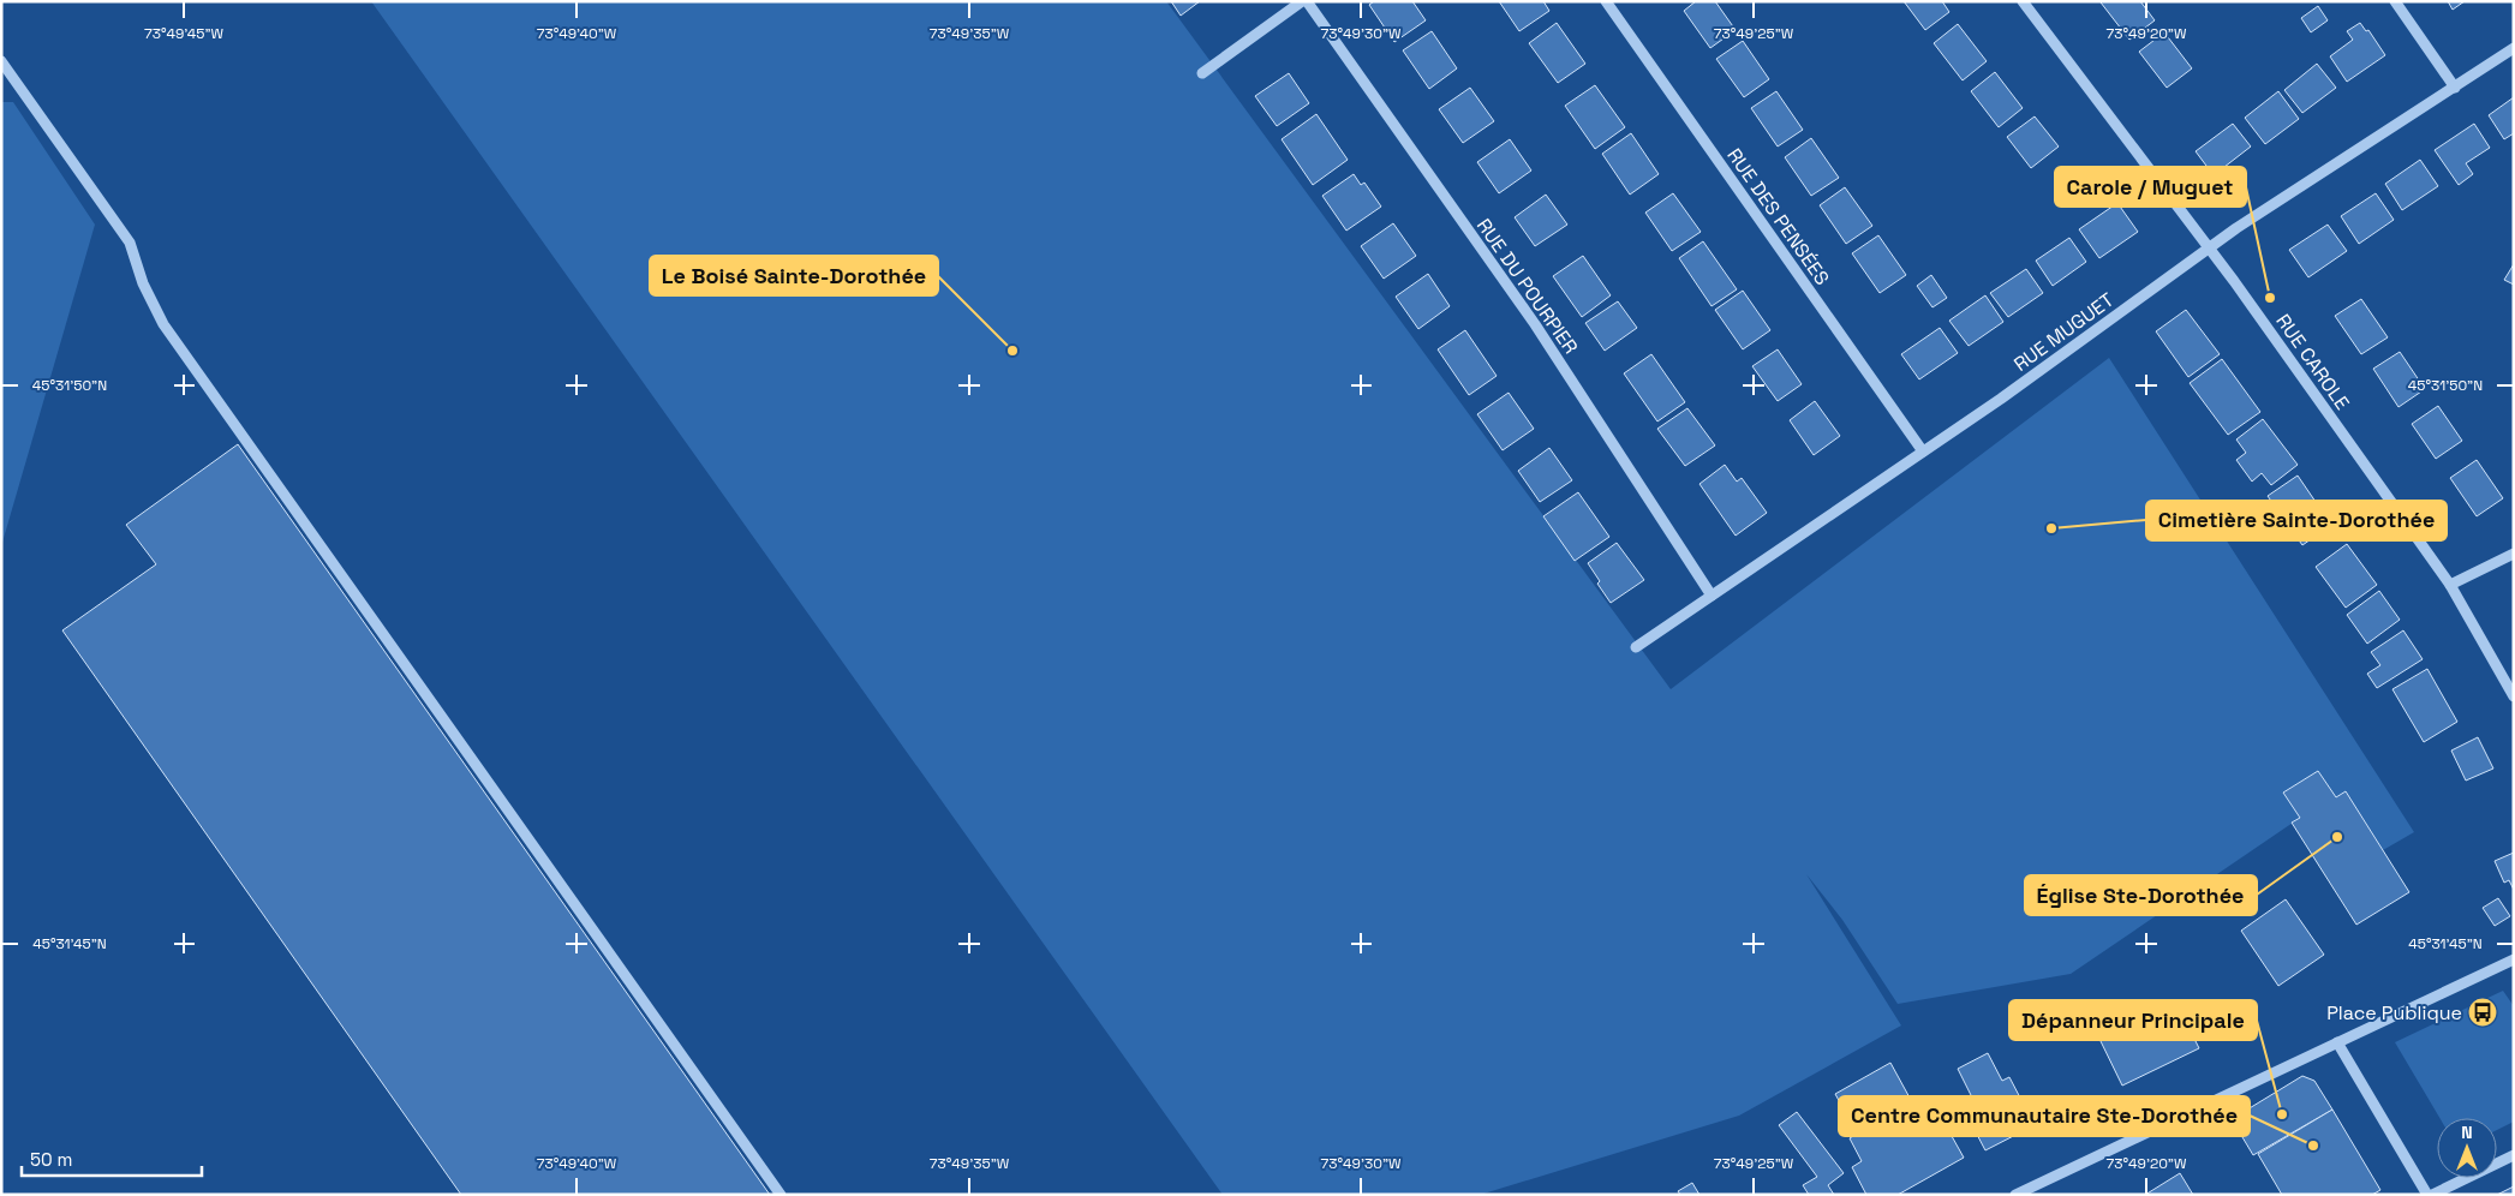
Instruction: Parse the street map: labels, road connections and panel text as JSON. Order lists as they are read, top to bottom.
{
  "streets": {
    "street": [
      "RUE DES PENSÉES",
      "RUE DU POURPIER",
      "RUE MUGUET",
      "RUE CAROLE"
    ]
  },
  "crossings": [
    ["RUE DES PENSÉES", "RUE MUGUET"],
    ["RUE DU POURPIER", "RUE MUGUET"],
    ["RUE MUGUET", "RUE CAROLE"]
  ],
  "places": {
    "other": [
      "Carole / Muguet",
      "Le Boisé Sainte-Dorothée",
      "Cimetière Sainte-Dorothée",
      "Église Ste-Dorothée",
      "Dépanneur Principale",
      "Centre Communautaire Ste-Dorothée"
    ],
    "bus stop": ["Place Publique"]
  },
  "scale_bar": "50 m",
  "north": "top",
  "coordinates": [
    "73°49'45\"W",
    "73°49'40\"W",
    "73°49'35\"W",
    "73°49'30\"W",
    "73°49'25\"W",
    "73°49'20\"W",
    "45°31'50\"N",
    "45°31'45\"N"
  ]
}
